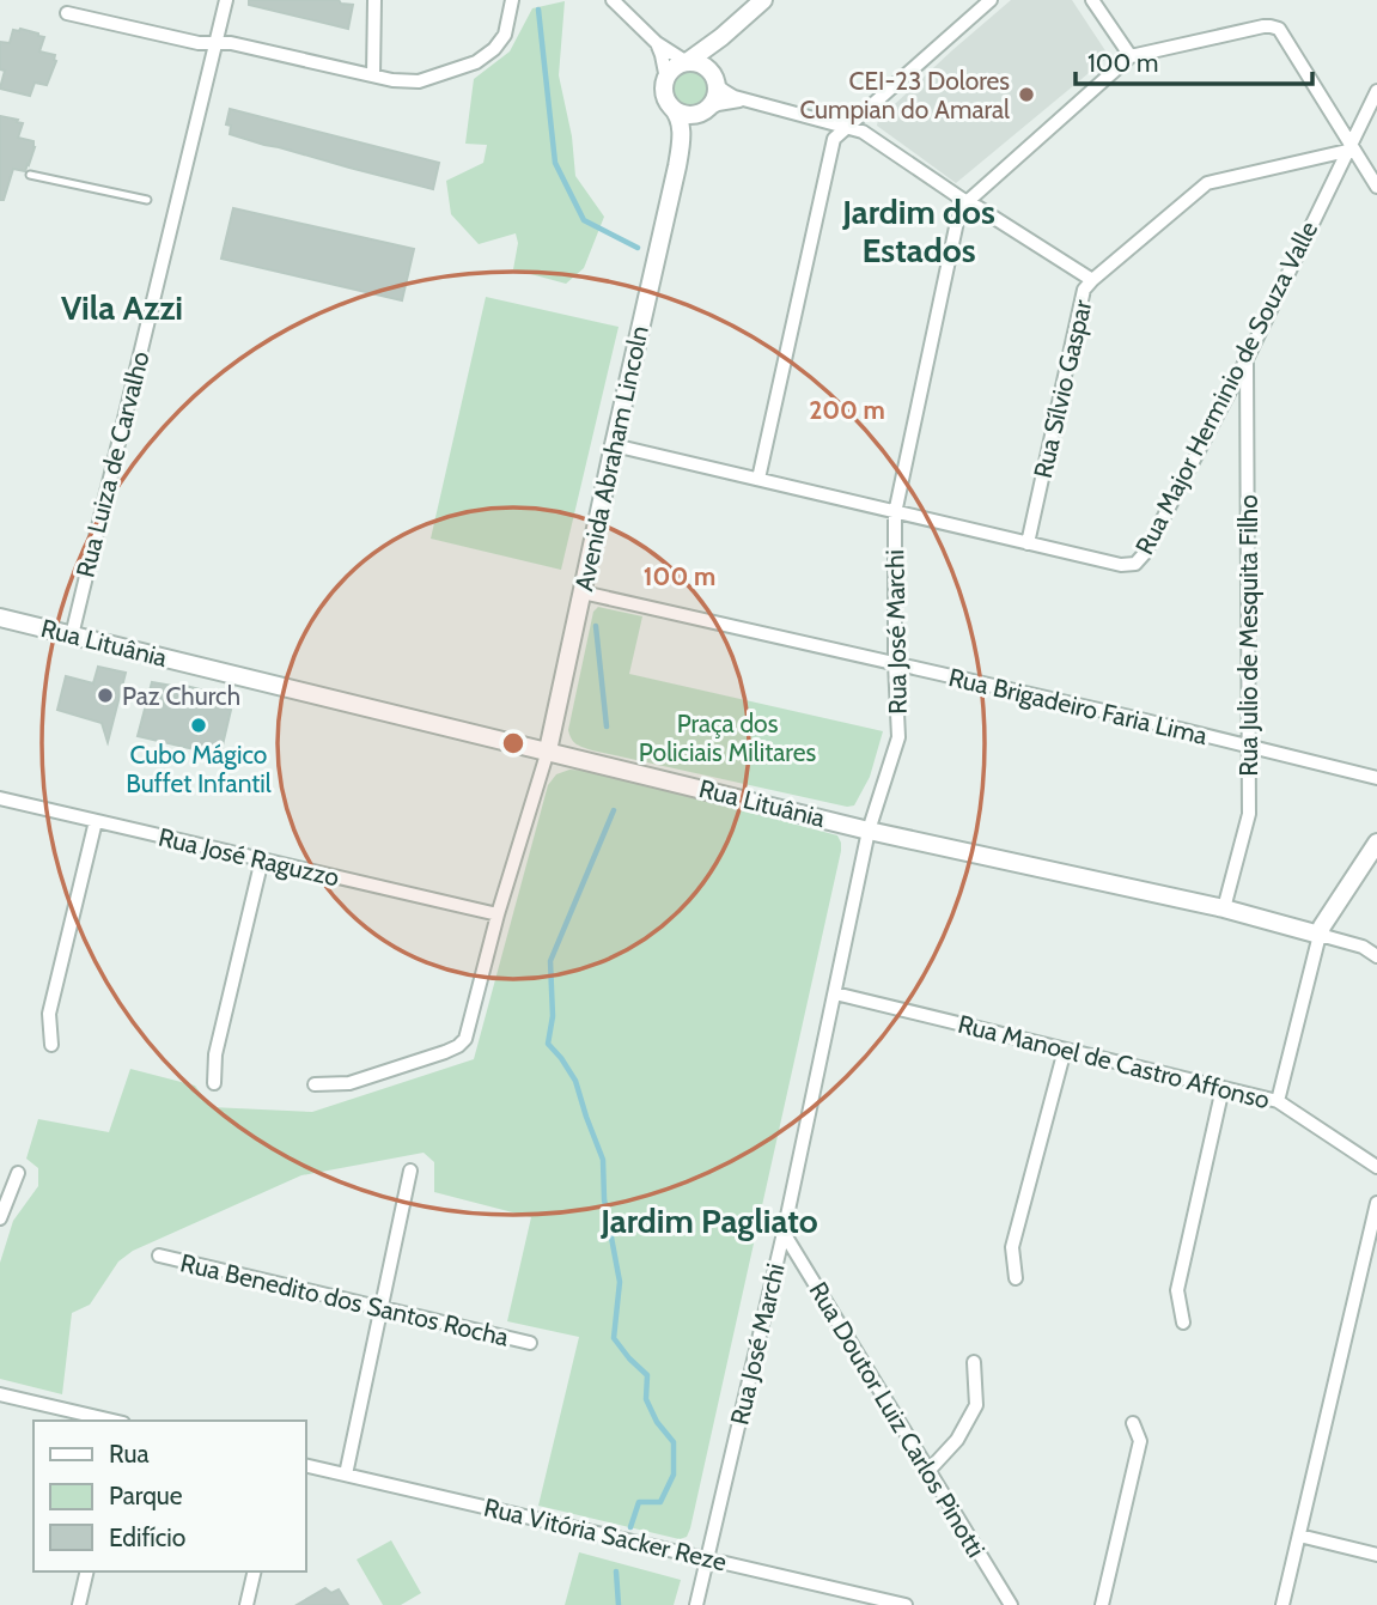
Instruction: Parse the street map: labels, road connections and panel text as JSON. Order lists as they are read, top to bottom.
{
  "streets": {
    "street": [
      "Rua Major Herminio de Souza Valle",
      "Rua Sílvio Gaspar",
      "Avenida Abraham Lincoln",
      "Rua Luiza de Carvalho",
      "Rua José Marchi",
      "Rua Julio de Mesquita Filho",
      "Rua Lituânia",
      "Rua Brigadeiro Faria Lima",
      "Rua José Raguzzo",
      "Rua Manoel de Castro Affonso",
      "Rua Benedito dos Santos Rocha",
      "Rua Doutor Luiz Carlos Pinotti",
      "Rua Vitória Sacker Reze"
    ]
  },
  "crossings": [
    ["Rua Major Herminio de Souza Valle", "Rua Sílvio Gaspar"],
    ["Rua Major Herminio de Souza Valle", "Avenida Abraham Lincoln"],
    ["Rua Major Herminio de Souza Valle", "Rua José Marchi"],
    ["Rua Major Herminio de Souza Valle", "Rua Julio de Mesquita Filho"],
    ["Rua Sílvio Gaspar", "Rua José Marchi"],
    ["Avenida Abraham Lincoln", "Rua Lituânia"],
    ["Avenida Abraham Lincoln", "Rua Brigadeiro Faria Lima"],
    ["Rua Luiza de Carvalho", "Rua Lituânia"],
    ["Rua José Marchi", "Rua Lituânia"],
    ["Rua José Marchi", "Rua Brigadeiro Faria Lima"],
    ["Rua José Marchi", "Rua Manoel de Castro Affonso"],
    ["Rua José Marchi", "Rua Doutor Luiz Carlos Pinotti"],
    ["Rua José Marchi", "Rua Vitória Sacker Reze"],
    ["Rua Julio de Mesquita Filho", "Rua Lituânia"],
    ["Rua Julio de Mesquita Filho", "Rua Brigadeiro Faria Lima"]
  ],
  "districts": ["Jardim dos Estados", "Vila Azzi", "Jardim Pagliato"],
  "parks": ["Praça dos Policiais Militares"],
  "places": ["CEI-23 Dolores Cumpian do Amaral", "Paz Church", "Cubo Mágico Buffet Infantil"],
  "legend": ["Rua", "Parque", "Edifício"],
  "scale_bar": "100 m",
  "rings": ["200 m", "100 m"]
}
